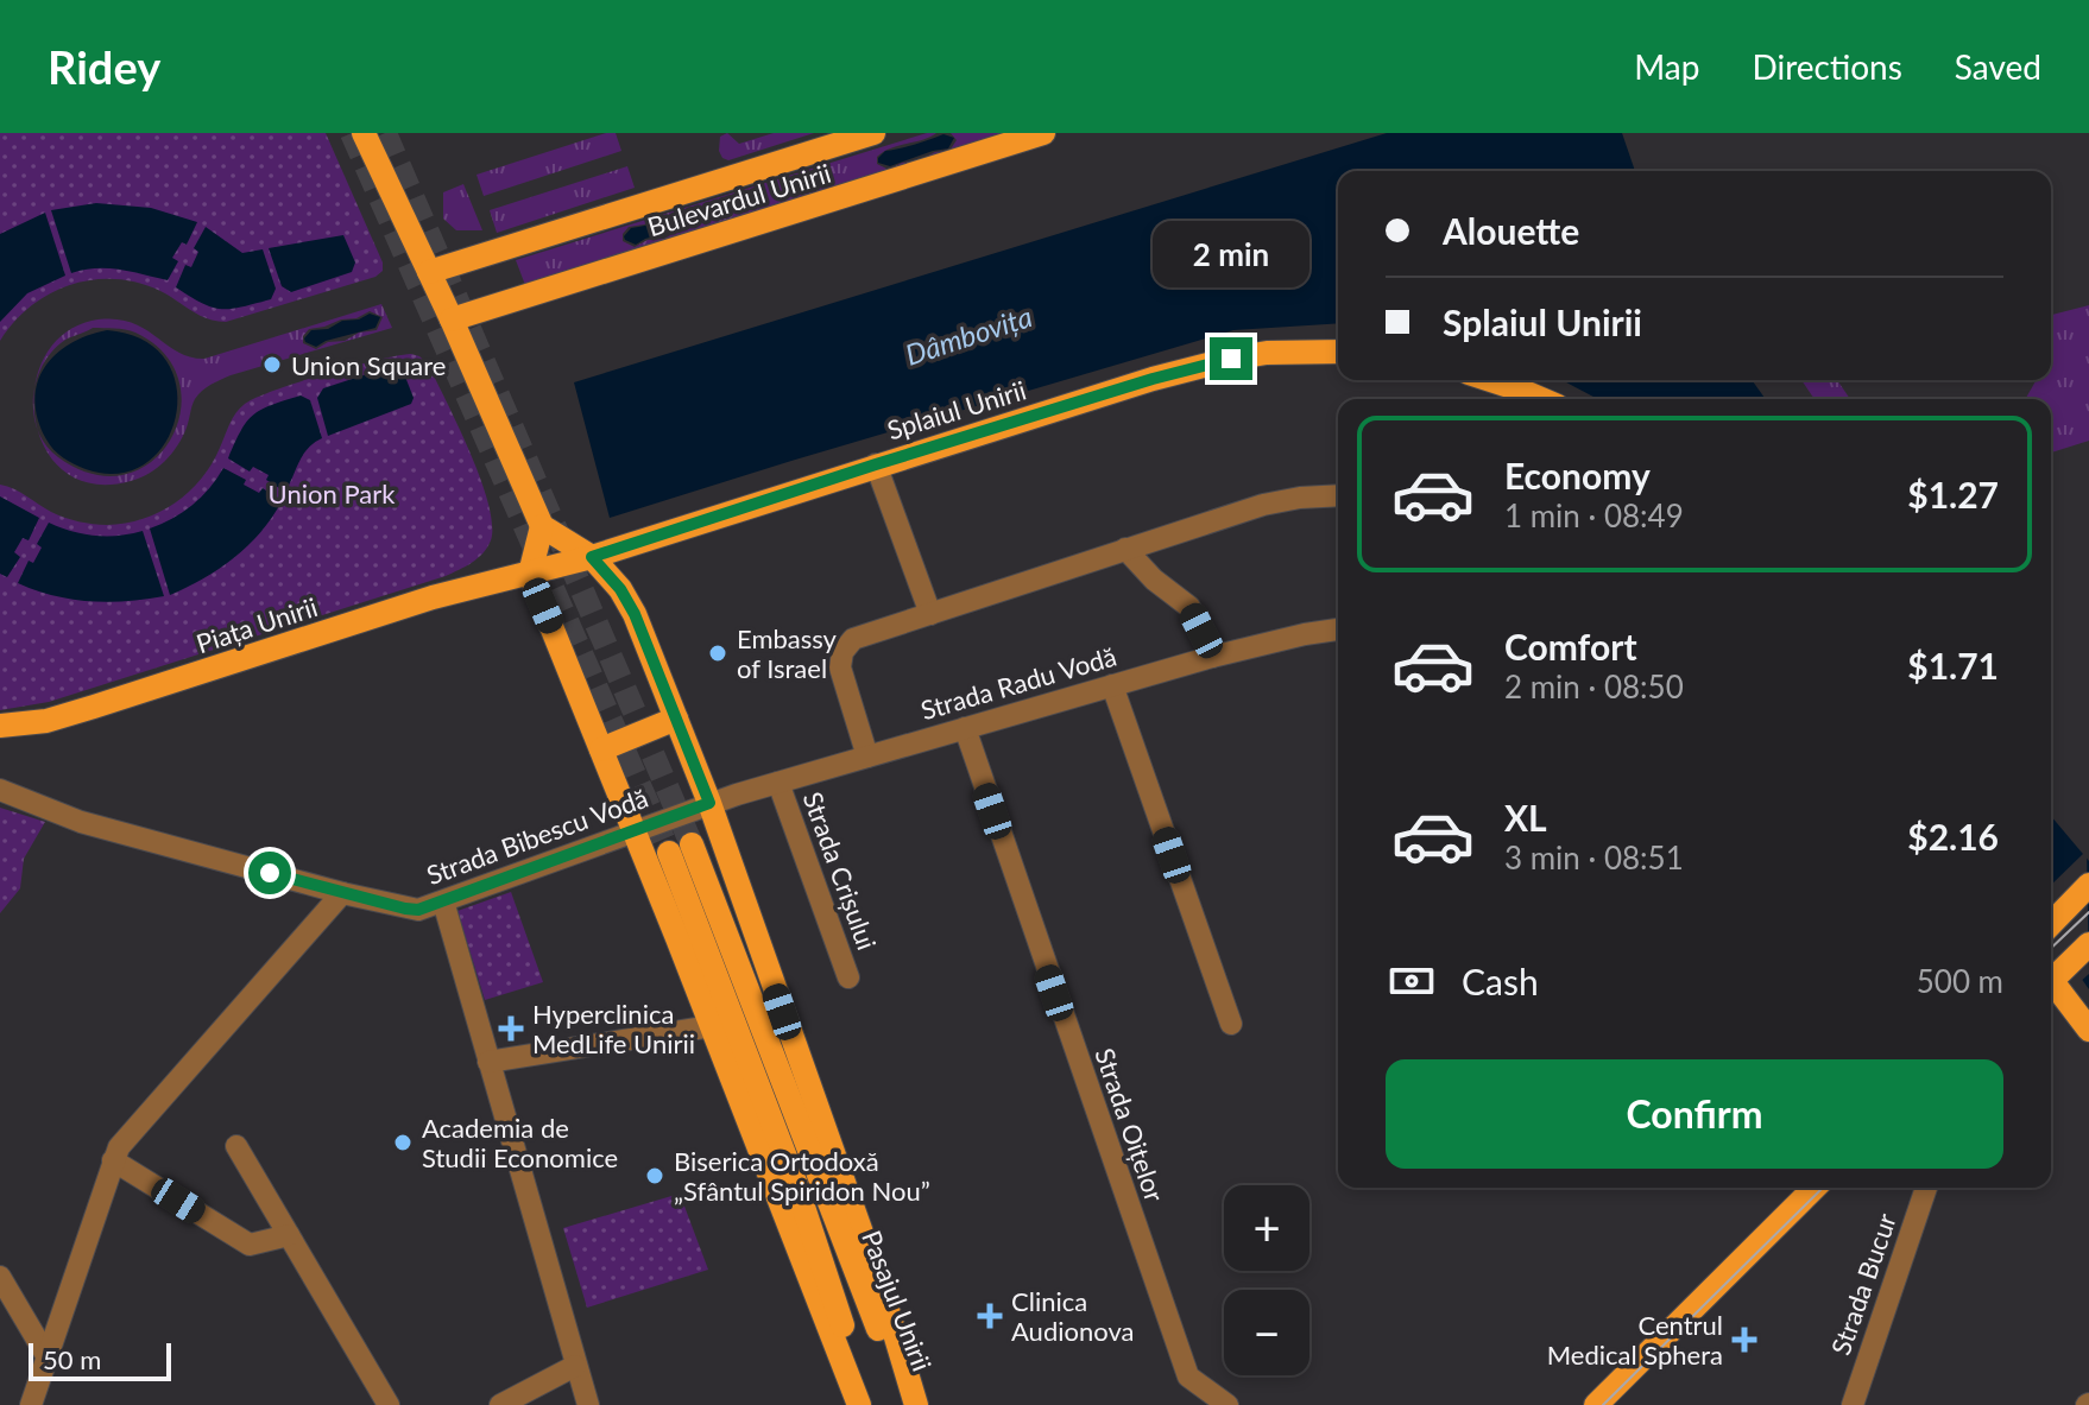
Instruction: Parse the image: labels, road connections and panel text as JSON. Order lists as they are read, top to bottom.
{
  "streets": {
    "main road": [
      "Bulevardul Unirii",
      "Splaiul Unirii",
      "Piața Unirii",
      "Pasajul Unirii"
    ],
    "street": [
      "Strada Radu Vodă",
      "Strada Bibescu Vodă",
      "Strada Crișului",
      "Strada Oițelor",
      "Strada Bucur"
    ]
  },
  "crossings": [
    ["Splaiul Unirii", "Piața Unirii"],
    ["Strada Radu Vodă", "Strada Bibescu Vodă"],
    ["Strada Radu Vodă", "Strada Crișului"],
    ["Strada Radu Vodă", "Strada Oițelor"]
  ],
  "water": ["Dâmbovița"],
  "parks": ["Union Park"],
  "places": {
    "other": [
      "Union Square",
      "Embassy of Israel",
      "Academia de Studii Economice",
      "Biserica Ortodoxă „Sfântul Spiridon Nou”"
    ],
    "health": ["Hyperclinica MedLife Unirii", "Clinica Audionova", "Centrul Medical Sphera"]
  },
  "scale_bar": "50 m",
  "page": {
    "header": "Ridey",
    "nav": ["Map", "Directions", "Saved"],
    "banner": ["Alouette", "Splaiul Unirii"],
    "bubble": "2 min",
    "list": [
      {
        "name": "Economy",
        "note": "1 min · 08:49",
        "value": "$1.27"
      },
      {
        "name": "Comfort",
        "note": "2 min · 08:50",
        "value": "$1.71"
      },
      {
        "name": "XL",
        "note": "3 min · 08:51",
        "value": "$2.16"
      }
    ],
    "pay": ["Cash", "500 m"],
    "buttons": "Confirm",
    "map_buttons": ["+", "−"],
    "scale": "50 m"
  }
}
